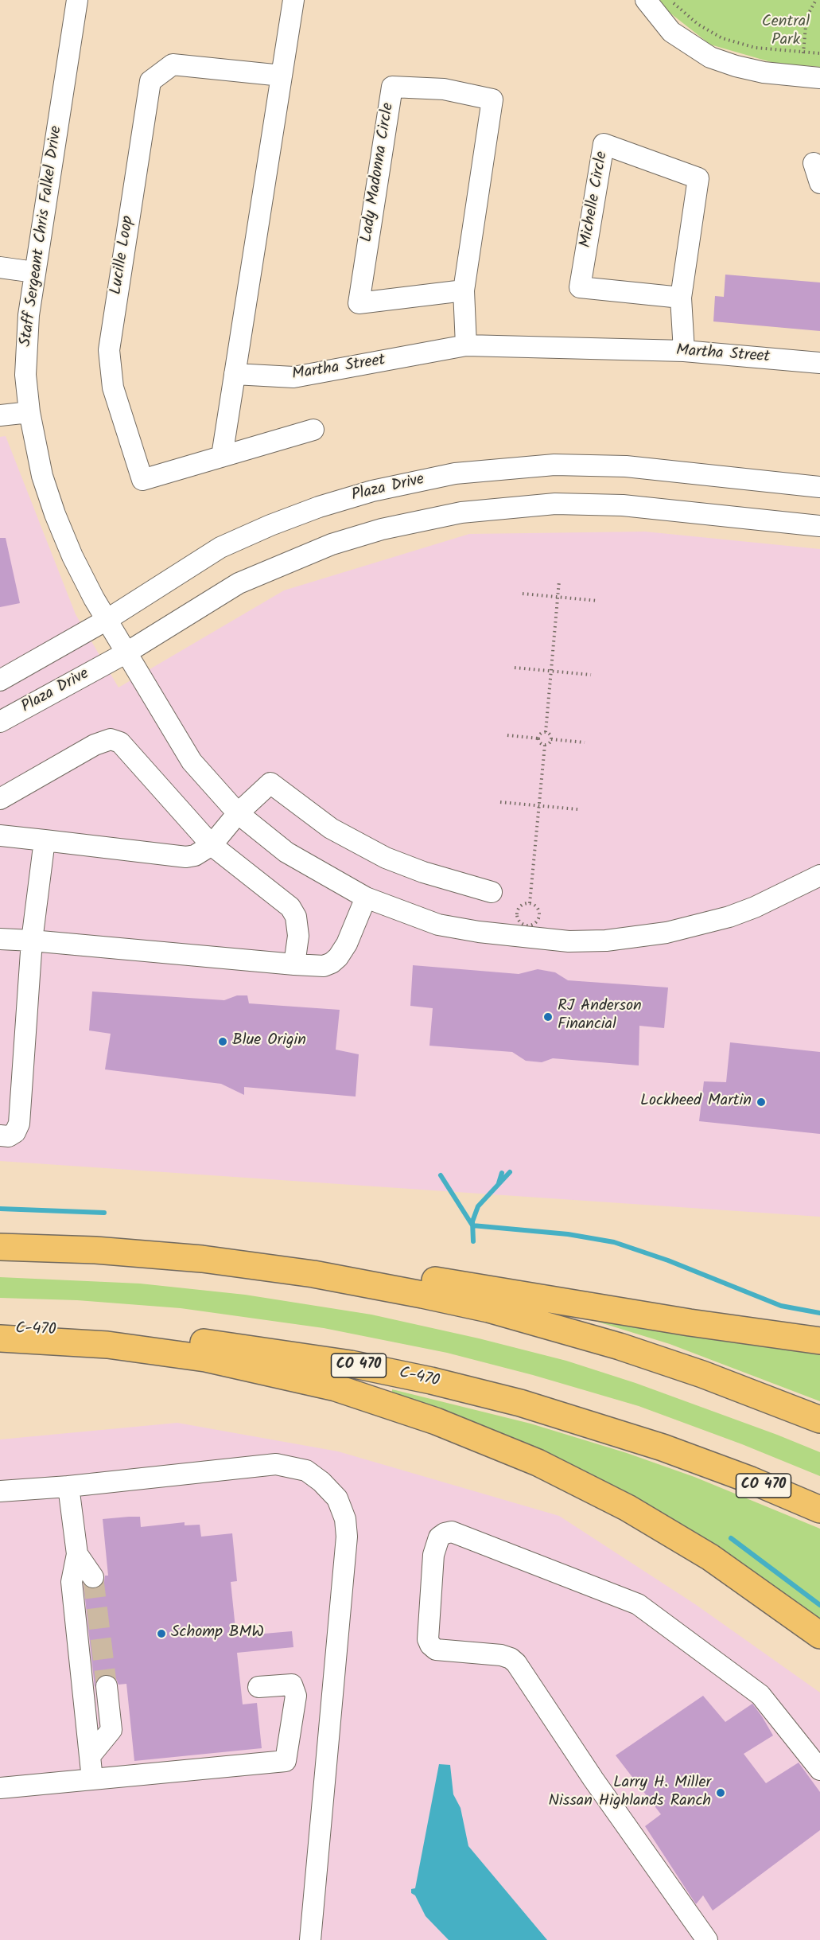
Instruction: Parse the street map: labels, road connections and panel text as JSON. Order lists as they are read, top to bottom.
{
  "streets": {
    "highway": ["C-470", "CO 470"],
    "street": [
      "Lady Madonna Circle",
      "Michelle Circle",
      "Staff Sergeant Chris Falkel Drive",
      "Lucille Loop",
      "Martha Street",
      "Plaza Drive"
    ]
  },
  "crossings": [
    ["Lady Madonna Circle", "Martha Street"],
    ["Michelle Circle", "Martha Street"],
    ["Staff Sergeant Chris Falkel Drive", "Plaza Drive"]
  ],
  "parks": ["Central Park"],
  "places": [
    "RJ Anderson Financial",
    "Blue Origin",
    "Lockheed Martin",
    "Schomp BMW",
    "Larry H. Miller Nissan Highlands Ranch"
  ]
}
